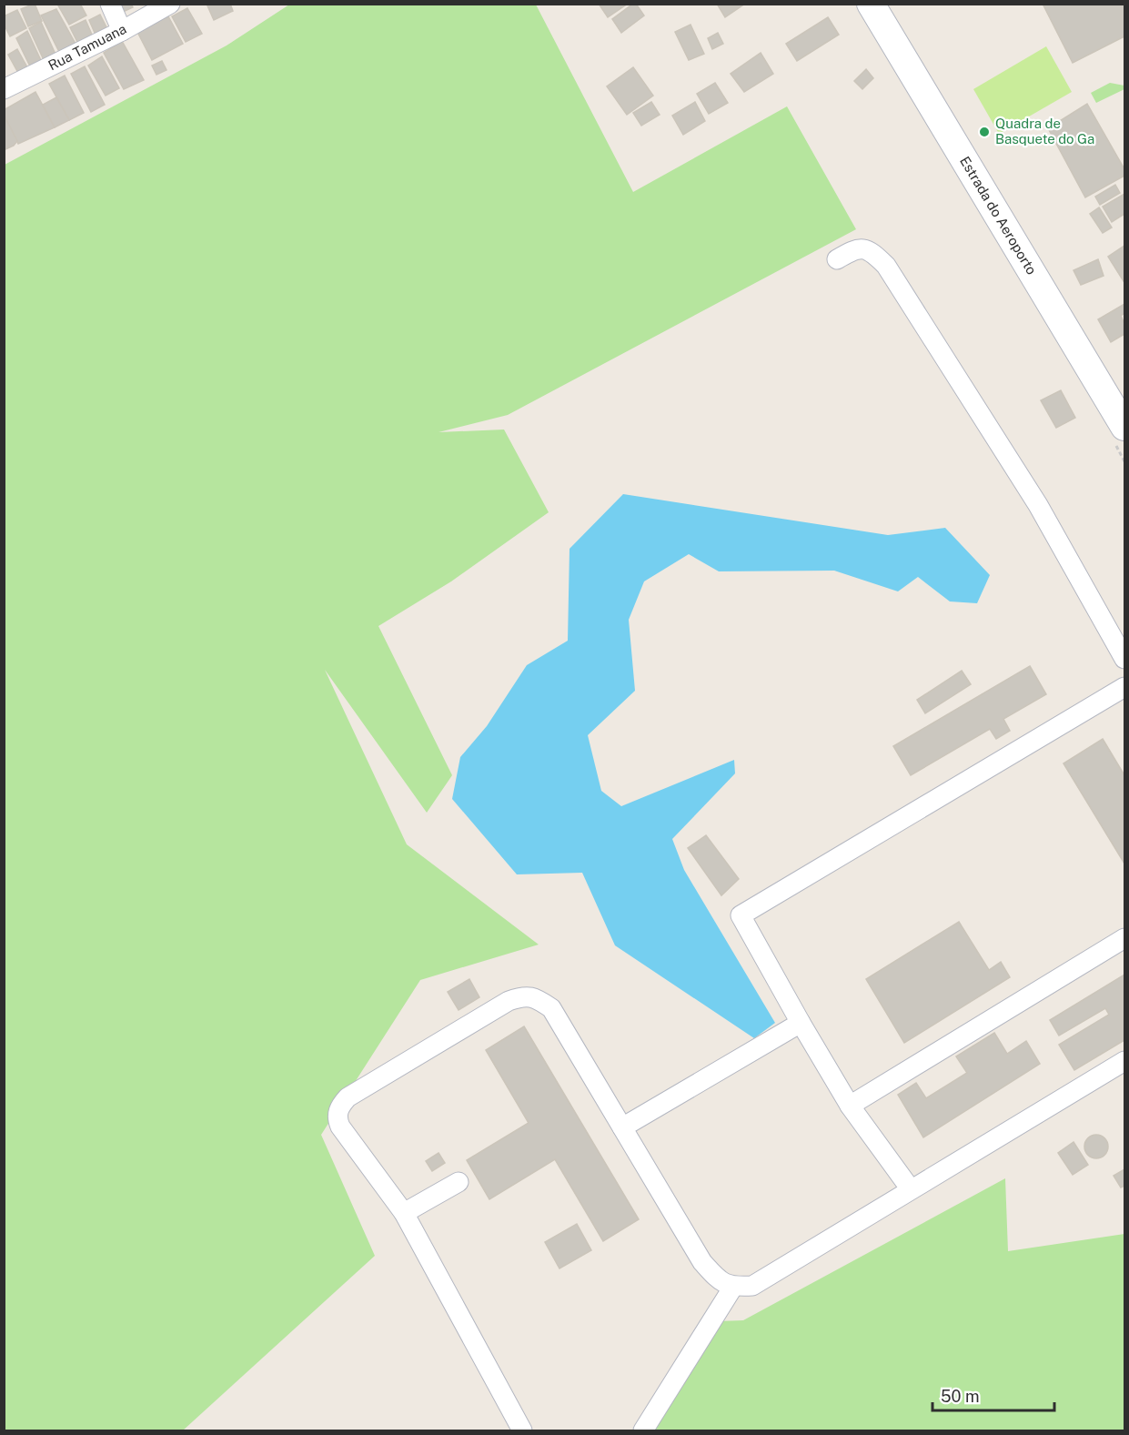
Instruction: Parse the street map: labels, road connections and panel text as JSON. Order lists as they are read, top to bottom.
{
  "streets": {
    "street": ["Rua Tamuana", "Estrada do Aeroporto"]
  },
  "places": ["Quadra de Basquete do Ga"],
  "scale_bar": "50 m"
}
